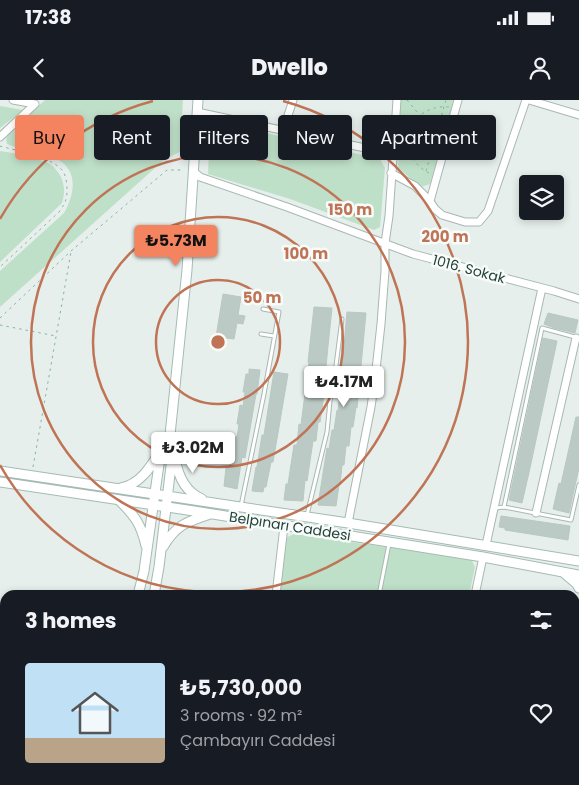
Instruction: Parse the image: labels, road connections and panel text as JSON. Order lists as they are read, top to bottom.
{
  "streets": {
    "street": ["1016. Sokak", "Belpınarı Caddesi"]
  },
  "page": {
    "status": "17:38",
    "header": "Dwello",
    "chip": [
      "Buy",
      "Rent",
      "Filters",
      "New",
      "Apartment"
    ],
    "price": ["₺5.73M", "₺4.17M", "₺3.02M"],
    "heading": "3 homes",
    "list": [
      {
        "name": "₺5,730,000",
        "note": "3 rooms · 92 m² · Çambayırı Caddesi"
      }
    ]
  },
  "rings": [
    "150 m",
    "200 m",
    "100 m",
    "50 m"
  ]
}
